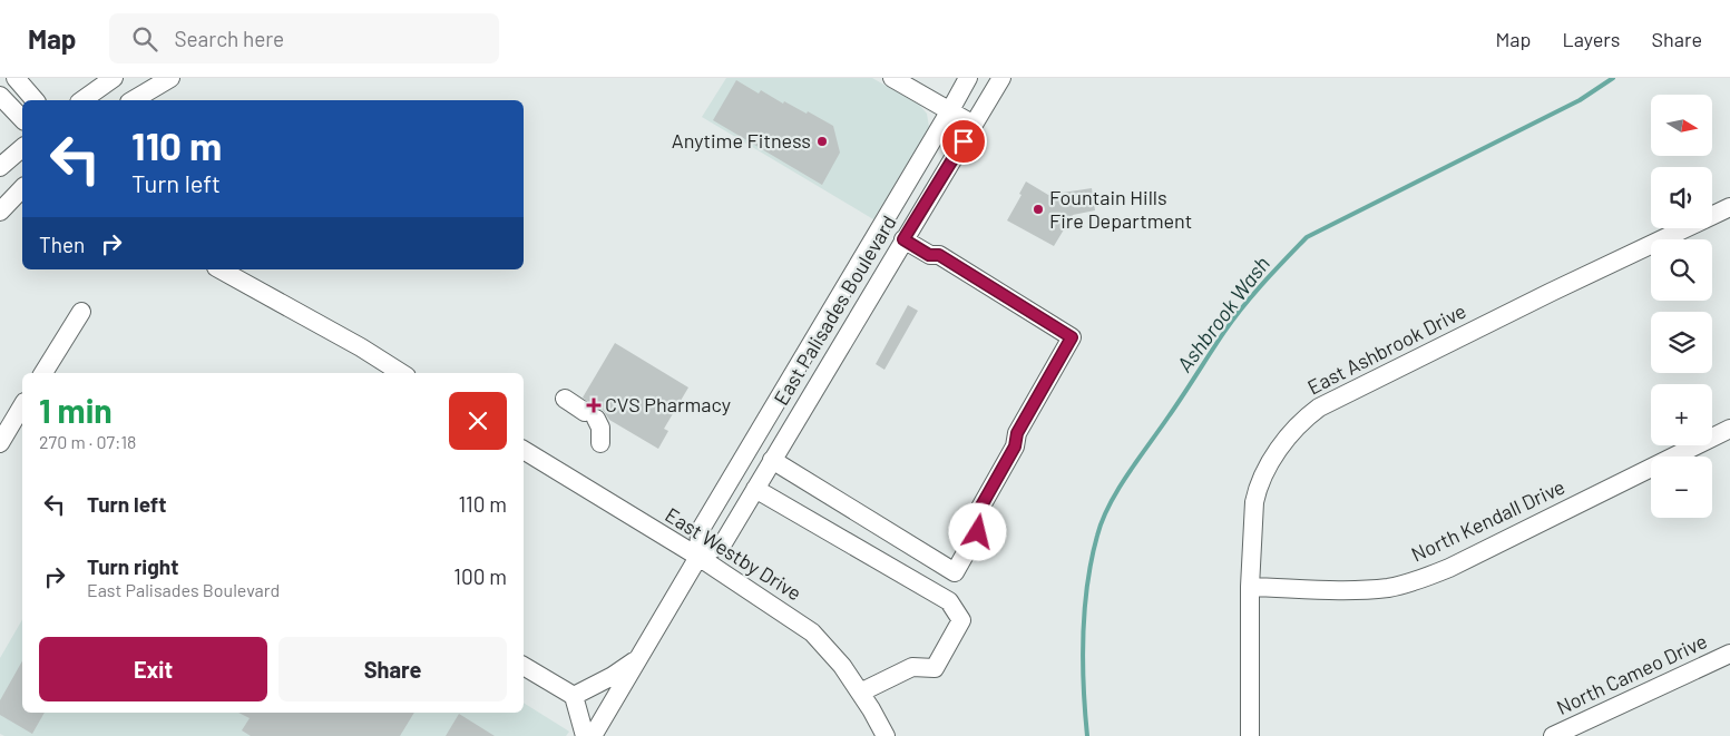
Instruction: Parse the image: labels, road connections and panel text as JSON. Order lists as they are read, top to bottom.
{
  "streets": {
    "street": [
      "East Palisades Boulevard",
      "East Ashbrook Drive",
      "North Kendall Drive",
      "East Westby Drive",
      "North Cameo Drive"
    ]
  },
  "crossings": [
    ["East Palisades Boulevard", "East Westby Drive"],
    ["East Ashbrook Drive", "North Kendall Drive"]
  ],
  "water": ["Ashbrook Wash"],
  "places": {
    "other": ["Anytime Fitness", "Fountain Hills Fire Department"],
    "health": ["CVS Pharmacy"]
  },
  "north": "right",
  "page": {
    "header": "Map",
    "search": "Search here",
    "nav": ["Map", "Layers", "Share"],
    "map_buttons": ["+", "−"],
    "turn": ["110 m", "Turn left"],
    "then": "Then",
    "heading": ["1 min", "270 m · 07:18"],
    "list": [
      {
        "name": "Turn left",
        "value": "110 m"
      },
      {
        "name": "Turn right",
        "note": "East Palisades Boulevard",
        "value": "100 m"
      }
    ],
    "buttons": ["Exit", "Share"]
  }
}
